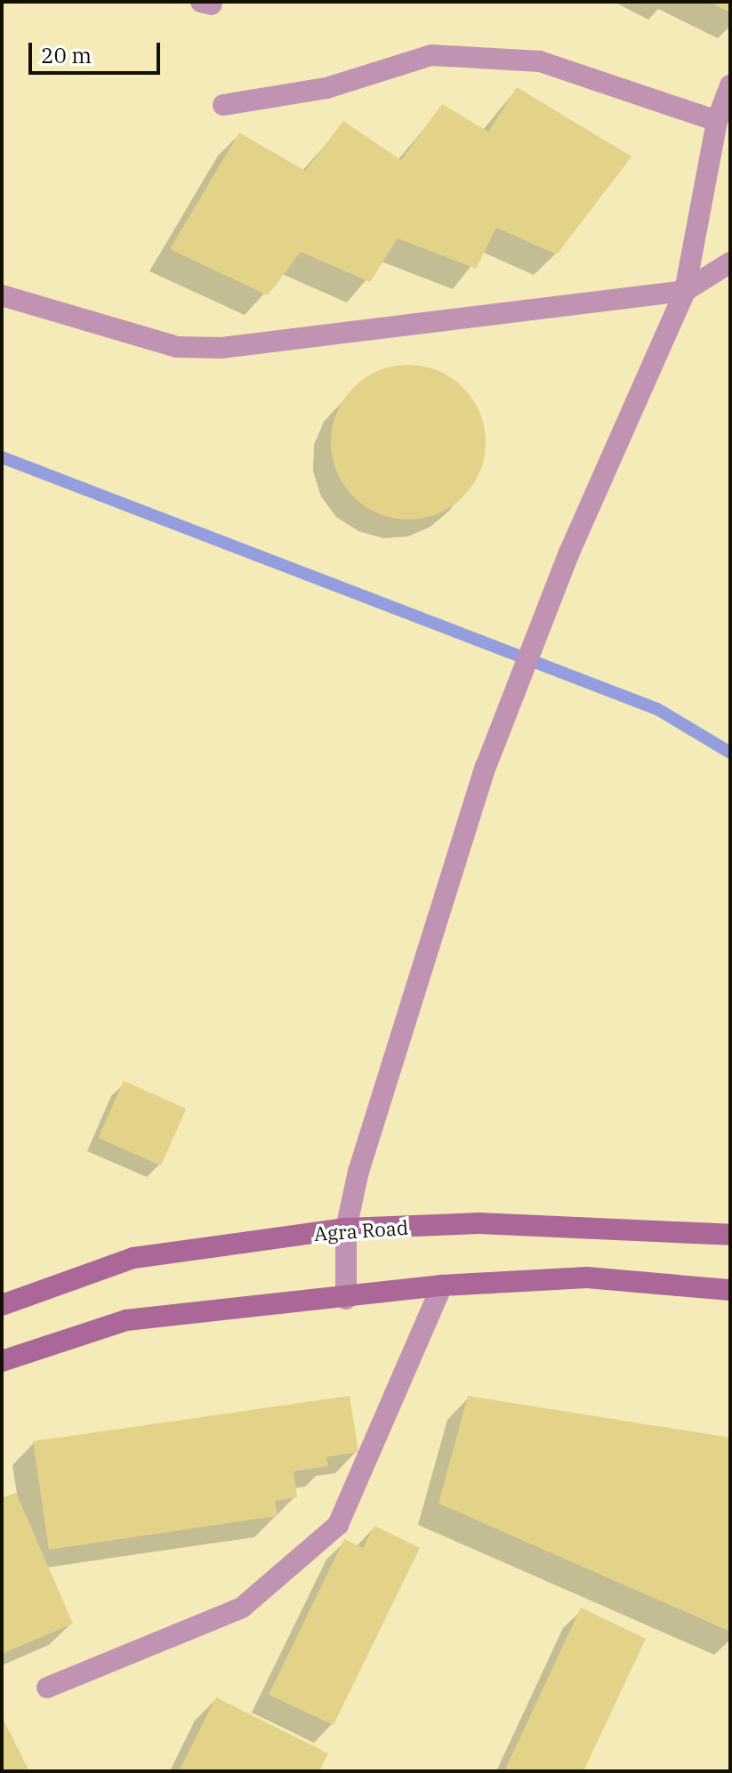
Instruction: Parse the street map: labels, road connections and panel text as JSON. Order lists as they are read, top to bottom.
{
  "streets": {
    "main road": ["Agra Road"]
  },
  "scale_bar": "20 m"
}
